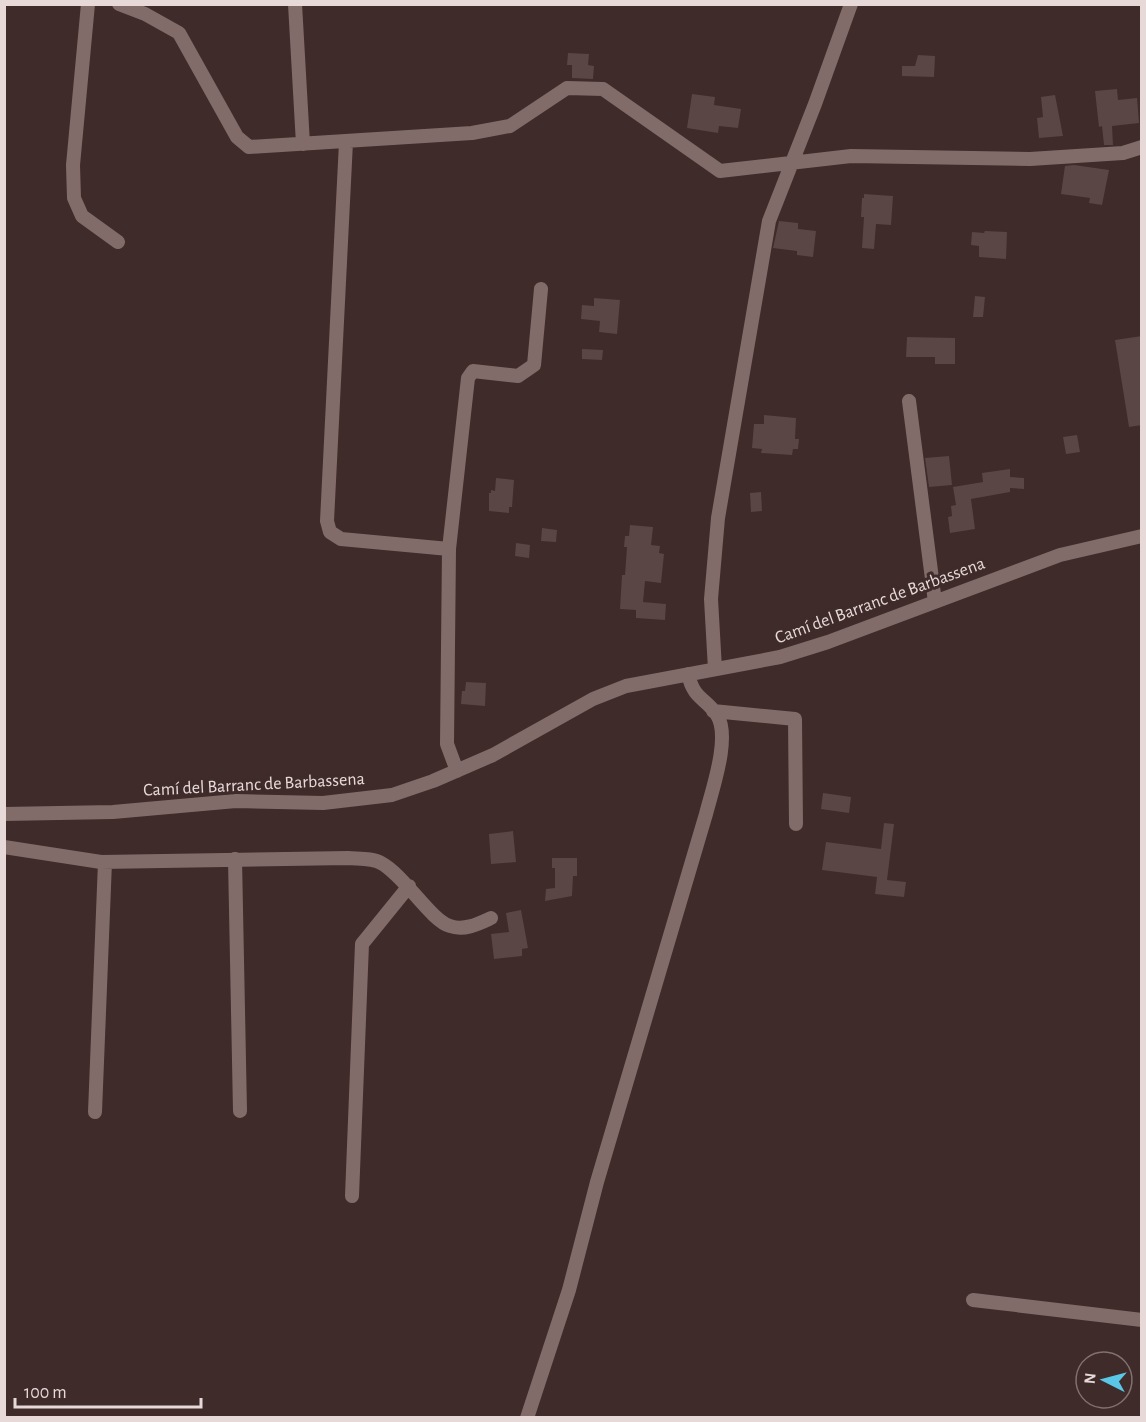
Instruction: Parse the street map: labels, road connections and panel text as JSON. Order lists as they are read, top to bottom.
{
  "streets": {
    "street": ["Camí del Barranc de Barbassena"]
  },
  "scale_bar": "100 m",
  "north": "left"
}
